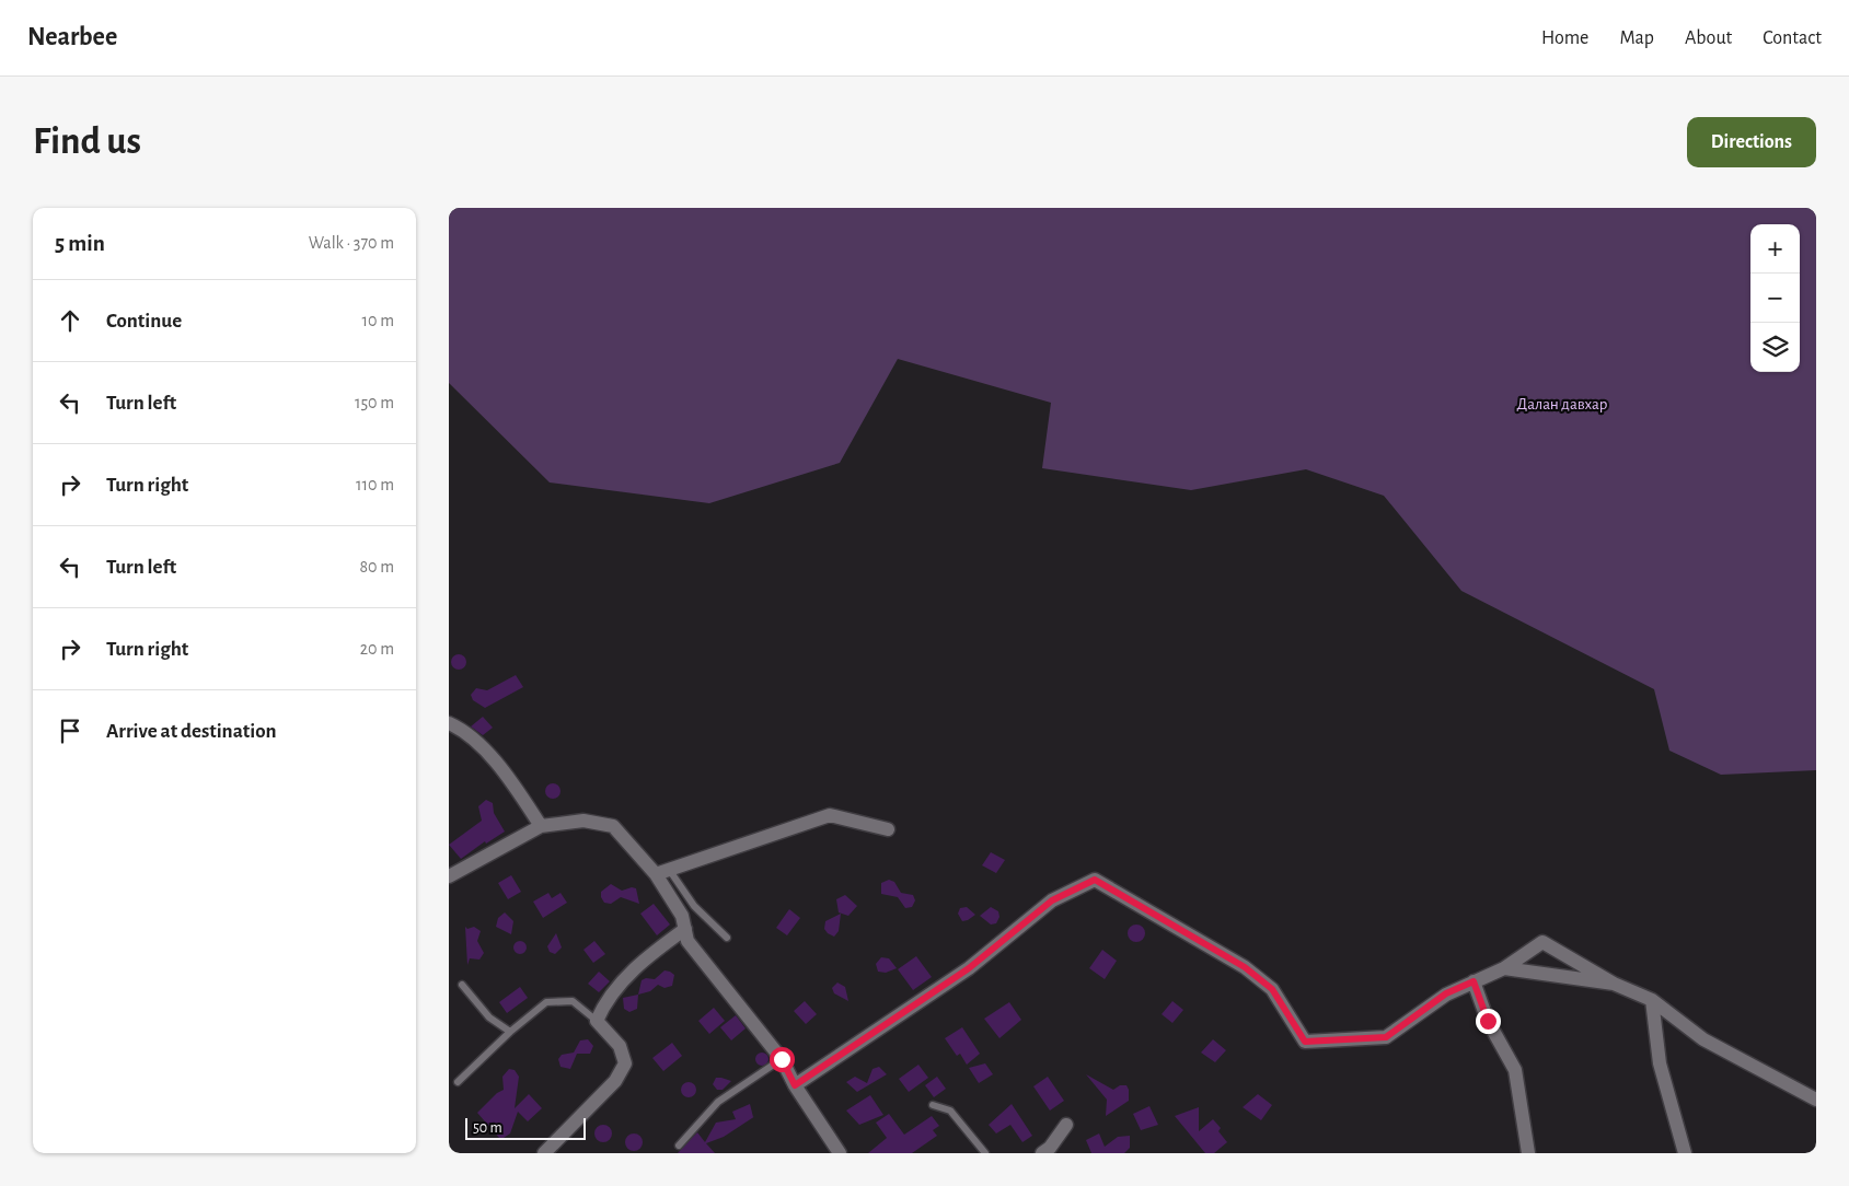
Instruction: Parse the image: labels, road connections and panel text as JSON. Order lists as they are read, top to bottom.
{
  "parks": ["Далан давхар"],
  "scale_bar": "50 m",
  "page": {
    "header": "Nearbee",
    "nav": [
      "Home",
      "Map",
      "About",
      "Contact"
    ],
    "buttons": "Directions",
    "title": "Find us",
    "heading": ["5 min", "Walk · 370 m"],
    "map_buttons": ["+", "−"],
    "list": [
      ["Continue", "10 m"],
      ["Turn left", "150 m"],
      ["Turn right", "110 m"],
      ["Turn left", "80 m"],
      ["Turn right", "20 m"],
      "Arrive at destination"
    ],
    "scale": "50 m"
  }
}
